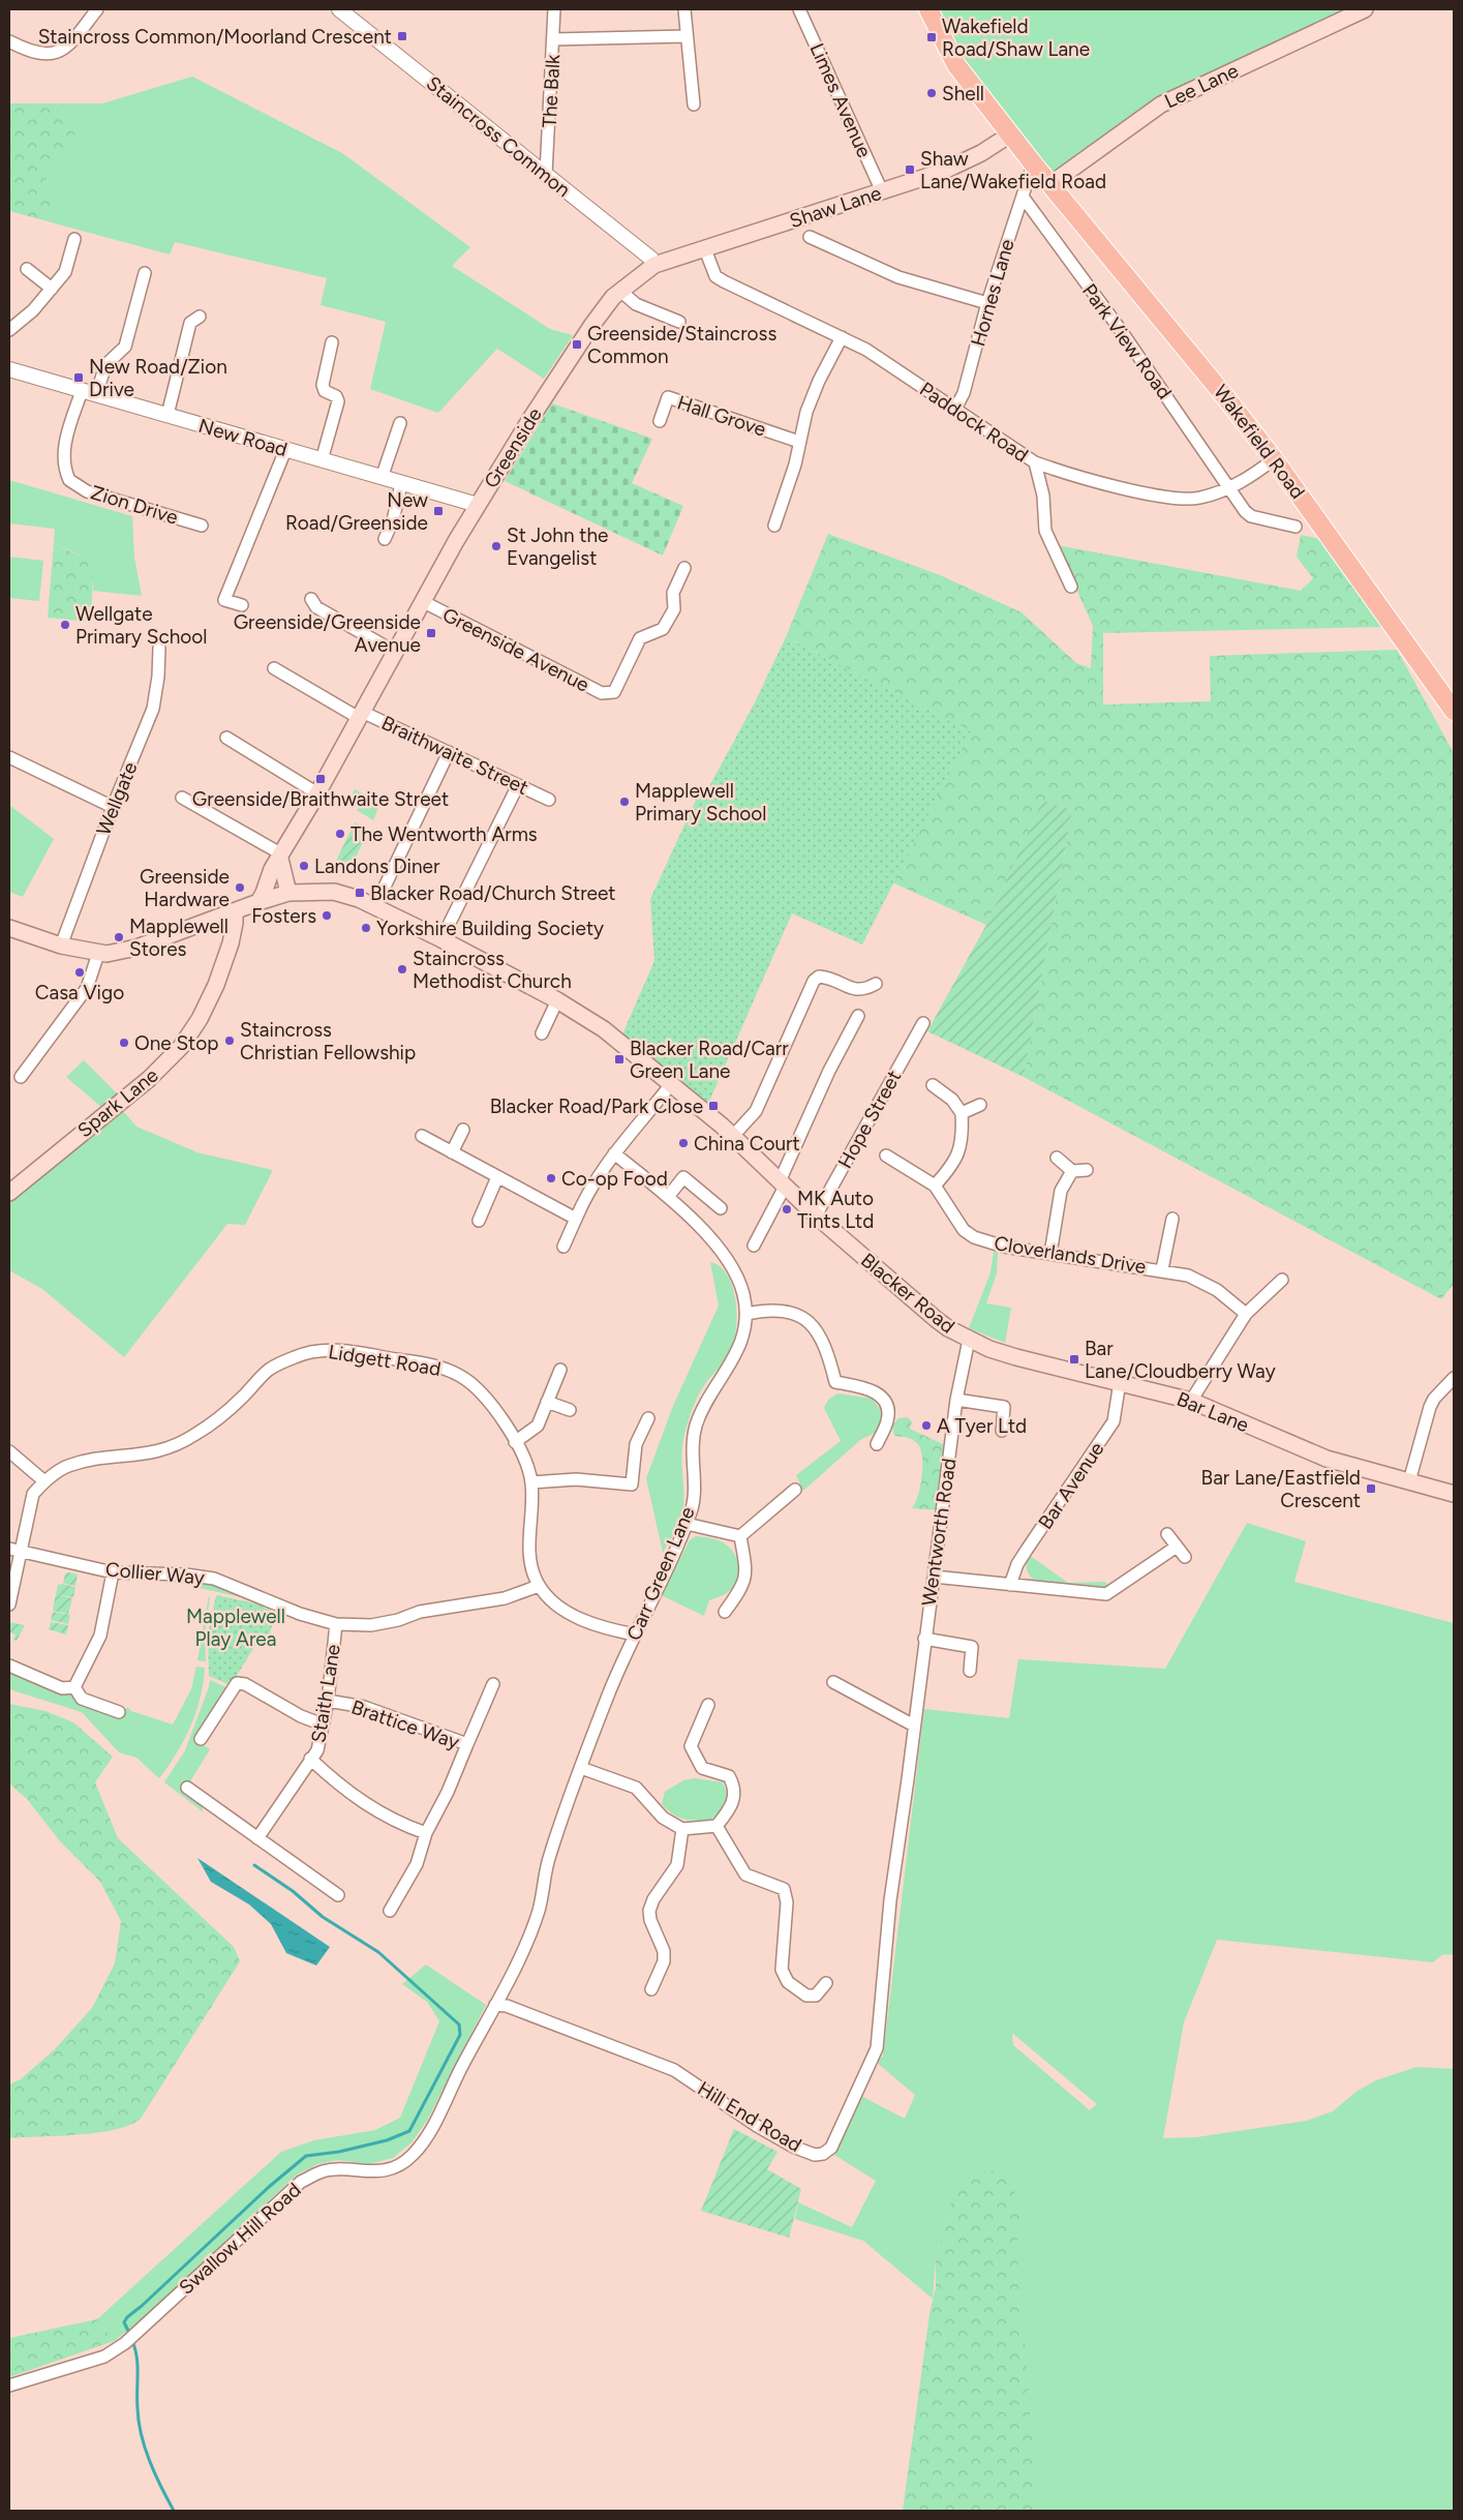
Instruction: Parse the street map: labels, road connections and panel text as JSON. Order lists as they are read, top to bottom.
{
  "streets": {
    "main road": [
      "Lee Lane",
      "Shaw Lane",
      "Wakefield Road",
      "Greenside",
      "Spark Lane",
      "Blacker Road",
      "Bar Lane"
    ],
    "street": [
      "The Balk",
      "Limes Avenue",
      "Staincross Common",
      "Hornes Lane",
      "Park View Road",
      "Hall Grove",
      "Paddock Road",
      "New Road",
      "Zion Drive",
      "Greenside Avenue",
      "Braithwaite Street",
      "Wellgate",
      "Hope Street",
      "Cloverlands Drive",
      "Lidgett Road",
      "Bar Avenue",
      "Wentworth Road",
      "Collier Way",
      "Carr Green Lane",
      "Staith Lane",
      "Brattice Way",
      "Hill End Road",
      "Swallow Hill Road"
    ]
  },
  "crossings": [
    ["Lee Lane", "Wakefield Road"],
    ["The Balk", "Staincross Common"],
    ["Limes Avenue", "Shaw Lane"],
    ["Staincross Common", "Shaw Lane"],
    ["Staincross Common", "Greenside"],
    ["Shaw Lane", "Paddock Road"],
    ["Shaw Lane", "Wakefield Road"],
    ["Shaw Lane", "Greenside"],
    ["Hornes Lane", "Park View Road"],
    ["Hornes Lane", "Paddock Road"],
    ["Park View Road", "Paddock Road"],
    ["Paddock Road", "Wakefield Road"],
    ["New Road", "Greenside"],
    ["New Road", "Zion Drive"],
    ["Greenside", "Greenside Avenue"],
    ["Greenside", "Braithwaite Street"],
    ["Greenside", "Blacker Road"],
    ["Wellgate", "Blacker Road"],
    ["Spark Lane", "Blacker Road"],
    ["Hope Street", "Blacker Road"],
    ["Blacker Road", "Bar Lane"],
    ["Blacker Road", "Wentworth Road"],
    ["Lidgett Road", "Collier Way"],
    ["Lidgett Road", "Carr Green Lane"],
    ["Bar Lane", "Bar Avenue"],
    ["Bar Lane", "Wentworth Road"],
    ["Wentworth Road", "Hill End Road"],
    ["Collier Way", "Staith Lane"],
    ["Carr Green Lane", "Hill End Road"],
    ["Carr Green Lane", "Swallow Hill Road"],
    ["Staith Lane", "Brattice Way"],
    ["Hill End Road", "Swallow Hill Road"]
  ],
  "parks": ["Mapplewell Play Area"],
  "places": {
    "transit": [
      "Staincross Common/Moorland Crescent",
      "Wakefield Road/Shaw Lane",
      "Shaw Lane/Wakefield Road",
      "Greenside/Staincross Common",
      "New Road/Zion Drive",
      "New Road/Greenside",
      "Greenside/Greenside Avenue",
      "Greenside/Braithwaite Street",
      "Blacker Road/Church Street",
      "Blacker Road/Carr Green Lane",
      "Blacker Road/Park Close",
      "Bar Lane/Cloudberry Way",
      "Bar Lane/Eastfield Crescent"
    ],
    "other": [
      "Shell",
      "St John the Evangelist",
      "Wellgate Primary School",
      "Mapplewell Primary School",
      "The Wentworth Arms",
      "Landons Diner",
      "Greenside Hardware",
      "Fosters",
      "Yorkshire Building Society",
      "Mapplewell Stores",
      "Staincross Methodist Church",
      "Casa Vigo",
      "Staincross Christian Fellowship",
      "One Stop",
      "China Court",
      "Co-op Food",
      "MK Auto Tints Ltd",
      "A Tyer Ltd"
    ]
  }
}
